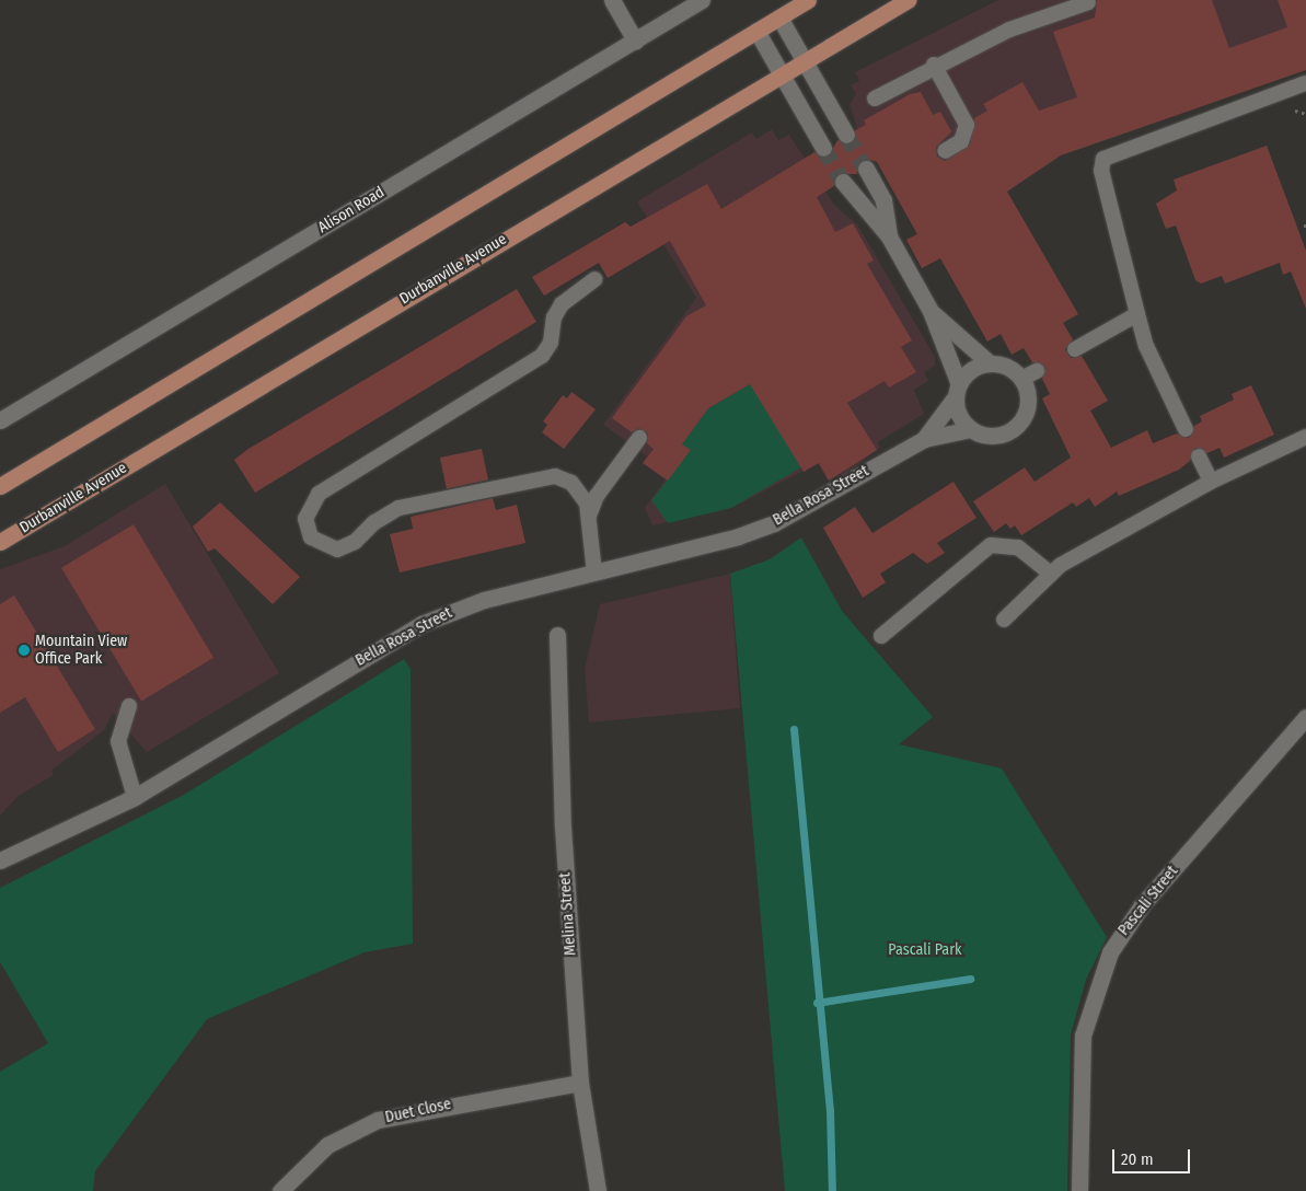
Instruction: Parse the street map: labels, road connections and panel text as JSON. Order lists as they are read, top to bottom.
{
  "streets": {
    "main road": ["Durbanville Avenue"],
    "street": [
      "Alison Road",
      "Bella Rosa Street",
      "Pascali Street",
      "Melina Street",
      "Duet Close"
    ]
  },
  "crossings": [
    ["Melina Street", "Duet Close"]
  ],
  "parks": ["Pascali Park"],
  "places": ["Mountain View Office Park"],
  "scale_bar": "20 m"
}
